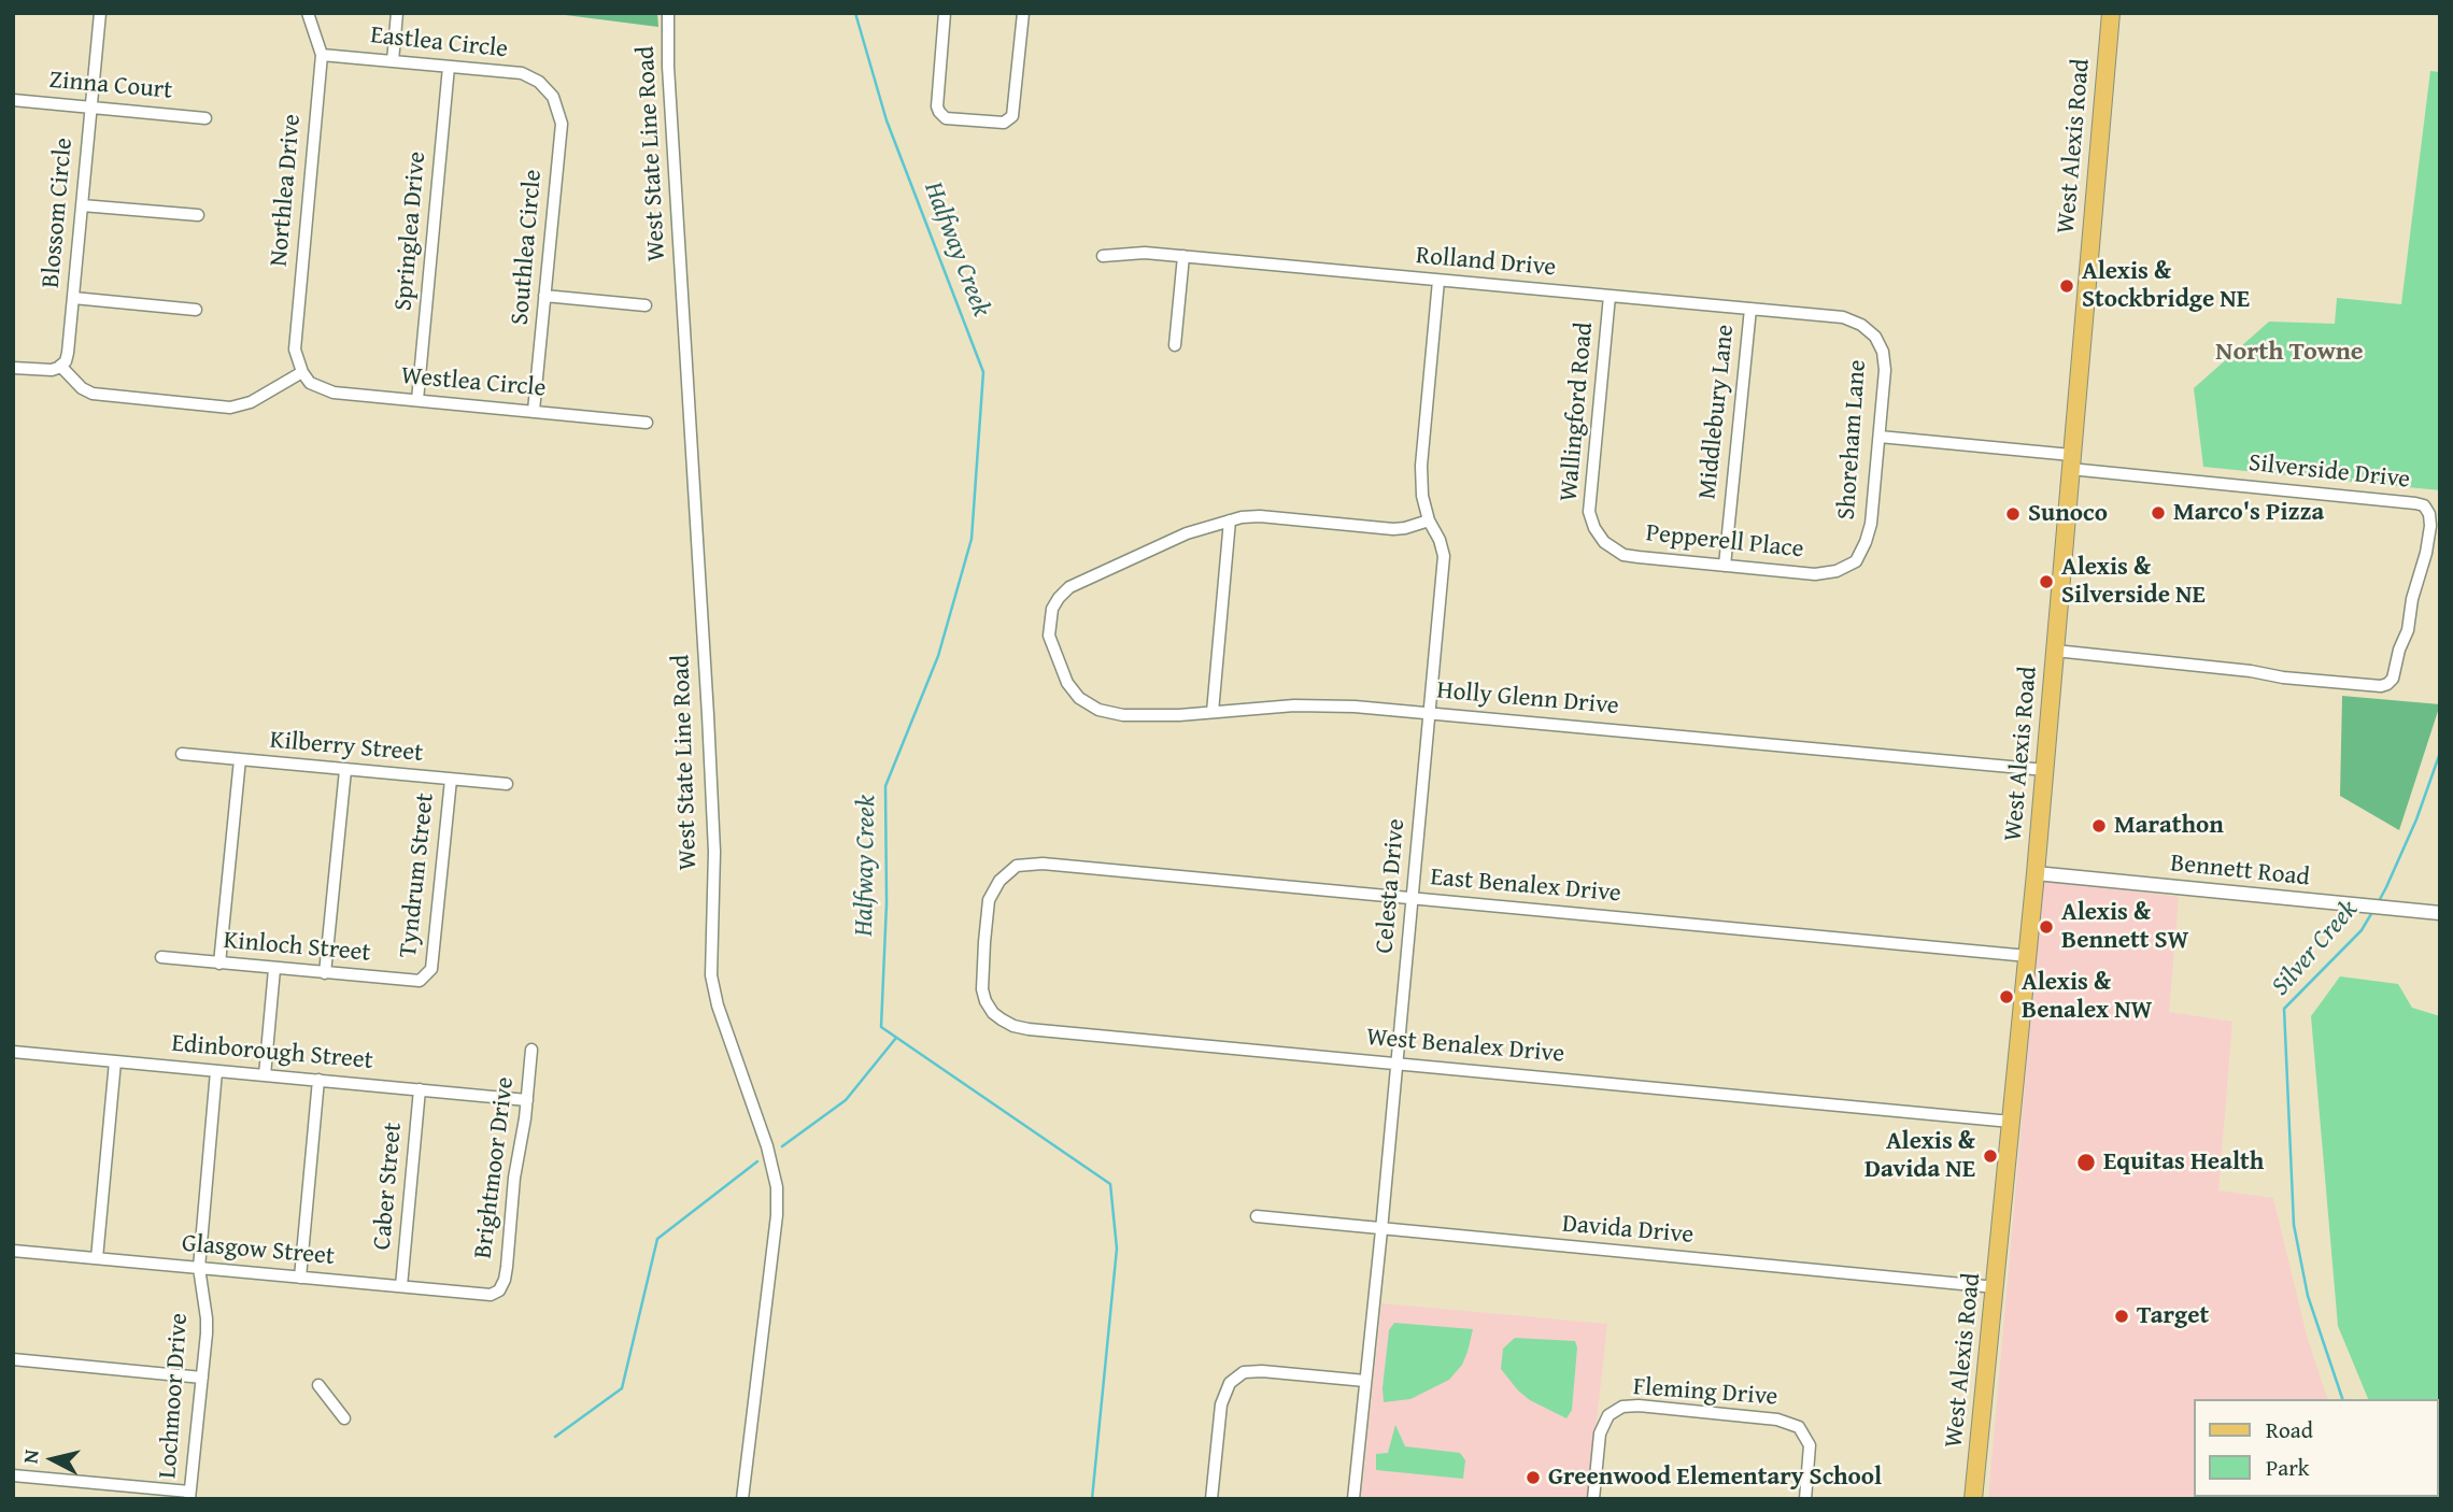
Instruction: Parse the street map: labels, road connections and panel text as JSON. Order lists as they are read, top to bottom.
{
  "streets": {
    "main road": ["West Alexis Road"],
    "street": [
      "Eastlea Circle",
      "Zinna Court",
      "West State Line Road",
      "Northlea Drive",
      "Blossom Circle",
      "Springlea Drive",
      "Southlea Circle",
      "Rolland Drive",
      "Westlea Circle",
      "Wallingford Road",
      "Middlebury Lane",
      "Shoreham Lane",
      "Silverside Drive",
      "Pepperell Place",
      "Holly Glenn Drive",
      "Kilberry Street",
      "Bennett Road",
      "Tyndrum Street",
      "Celesta Drive",
      "East Benalex Drive",
      "Kinloch Street",
      "West Benalex Drive",
      "Edinborough Street",
      "Brightmoor Drive",
      "Caber Street",
      "Davida Drive",
      "Glasgow Street",
      "Fleming Drive",
      "Lochmoor Drive"
    ]
  },
  "crossings": [
    ["Eastlea Circle", "Northlea Drive"],
    ["Eastlea Circle", "Springlea Drive"],
    ["Eastlea Circle", "Southlea Circle"],
    ["Zinna Court", "Blossom Circle"],
    ["West Alexis Road", "Silverside Drive"],
    ["West Alexis Road", "Holly Glenn Drive"],
    ["West Alexis Road", "Bennett Road"],
    ["West Alexis Road", "East Benalex Drive"],
    ["West Alexis Road", "West Benalex Drive"],
    ["West Alexis Road", "Davida Drive"],
    ["Northlea Drive", "Westlea Circle"],
    ["Springlea Drive", "Westlea Circle"],
    ["Southlea Circle", "Westlea Circle"],
    ["Rolland Drive", "Wallingford Road"],
    ["Rolland Drive", "Middlebury Lane"],
    ["Rolland Drive", "Shoreham Lane"],
    ["Rolland Drive", "Celesta Drive"],
    ["Wallingford Road", "Pepperell Place"],
    ["Middlebury Lane", "Pepperell Place"],
    ["Shoreham Lane", "Pepperell Place"],
    ["Holly Glenn Drive", "Celesta Drive"],
    ["Kilberry Street", "Tyndrum Street"],
    ["Tyndrum Street", "Kinloch Street"],
    ["Celesta Drive", "East Benalex Drive"],
    ["Celesta Drive", "West Benalex Drive"],
    ["Celesta Drive", "Davida Drive"],
    ["East Benalex Drive", "West Benalex Drive"],
    ["Edinborough Street", "Brightmoor Drive"],
    ["Edinborough Street", "Caber Street"],
    ["Edinborough Street", "Lochmoor Drive"],
    ["Brightmoor Drive", "Glasgow Street"],
    ["Caber Street", "Glasgow Street"],
    ["Glasgow Street", "Lochmoor Drive"]
  ],
  "districts": ["North Towne"],
  "water": ["Halfway Creek", "Silver Creek"],
  "places": [
    "Alexis & Stockbridge NE",
    "Marco's Pizza",
    "Sunoco",
    "Alexis & Silverside NE",
    "Marathon",
    "Alexis & Bennett SW",
    "Alexis & Benalex NW",
    "Alexis & Davida NE",
    "Equitas Health",
    "Target",
    "Greenwood Elementary School"
  ],
  "legend": ["Road", "Park"],
  "north": "left"
}
